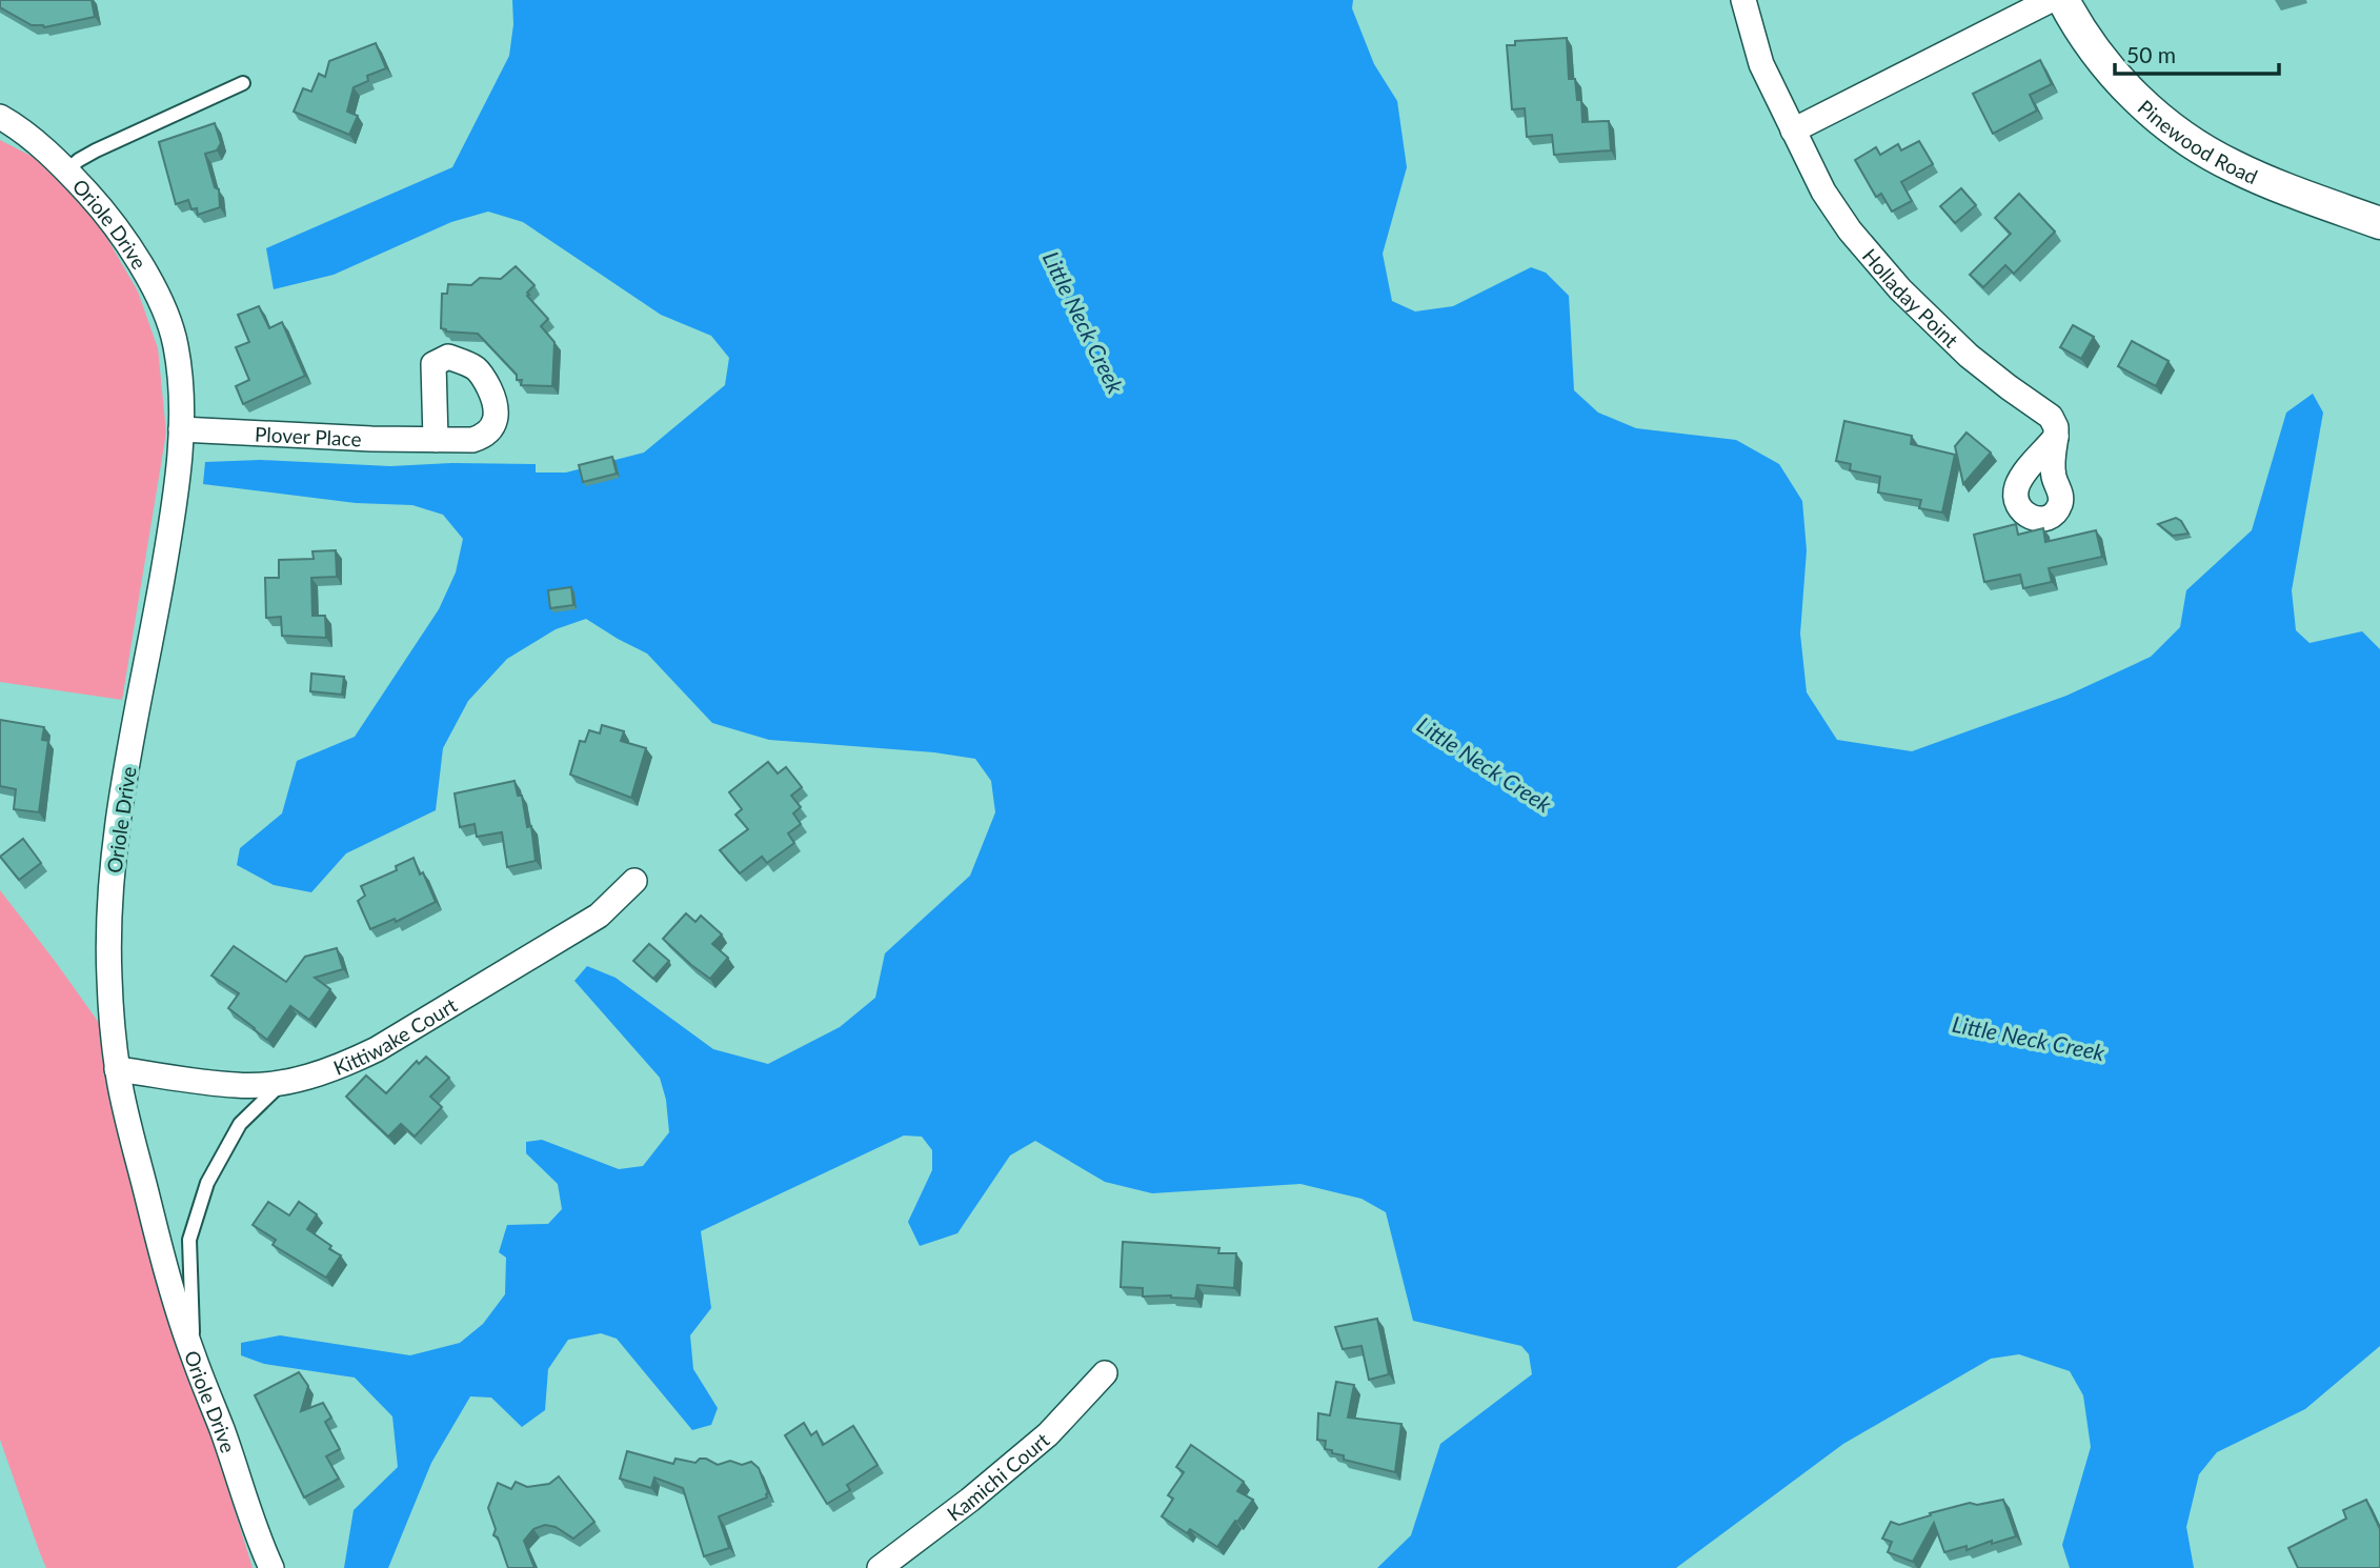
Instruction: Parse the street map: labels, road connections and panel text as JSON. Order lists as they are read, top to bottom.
{
  "streets": {
    "street": [
      "Pinewood Road",
      "Oriole Drive",
      "Holladay Point",
      "Plover Place",
      "Kittiwake Court",
      "Kamichi Court"
    ]
  },
  "crossings": [
    ["Oriole Drive", "Plover Place"],
    ["Oriole Drive", "Kittiwake Court"]
  ],
  "water": ["Little Neck Creek"],
  "scale_bar": "50 m"
}
